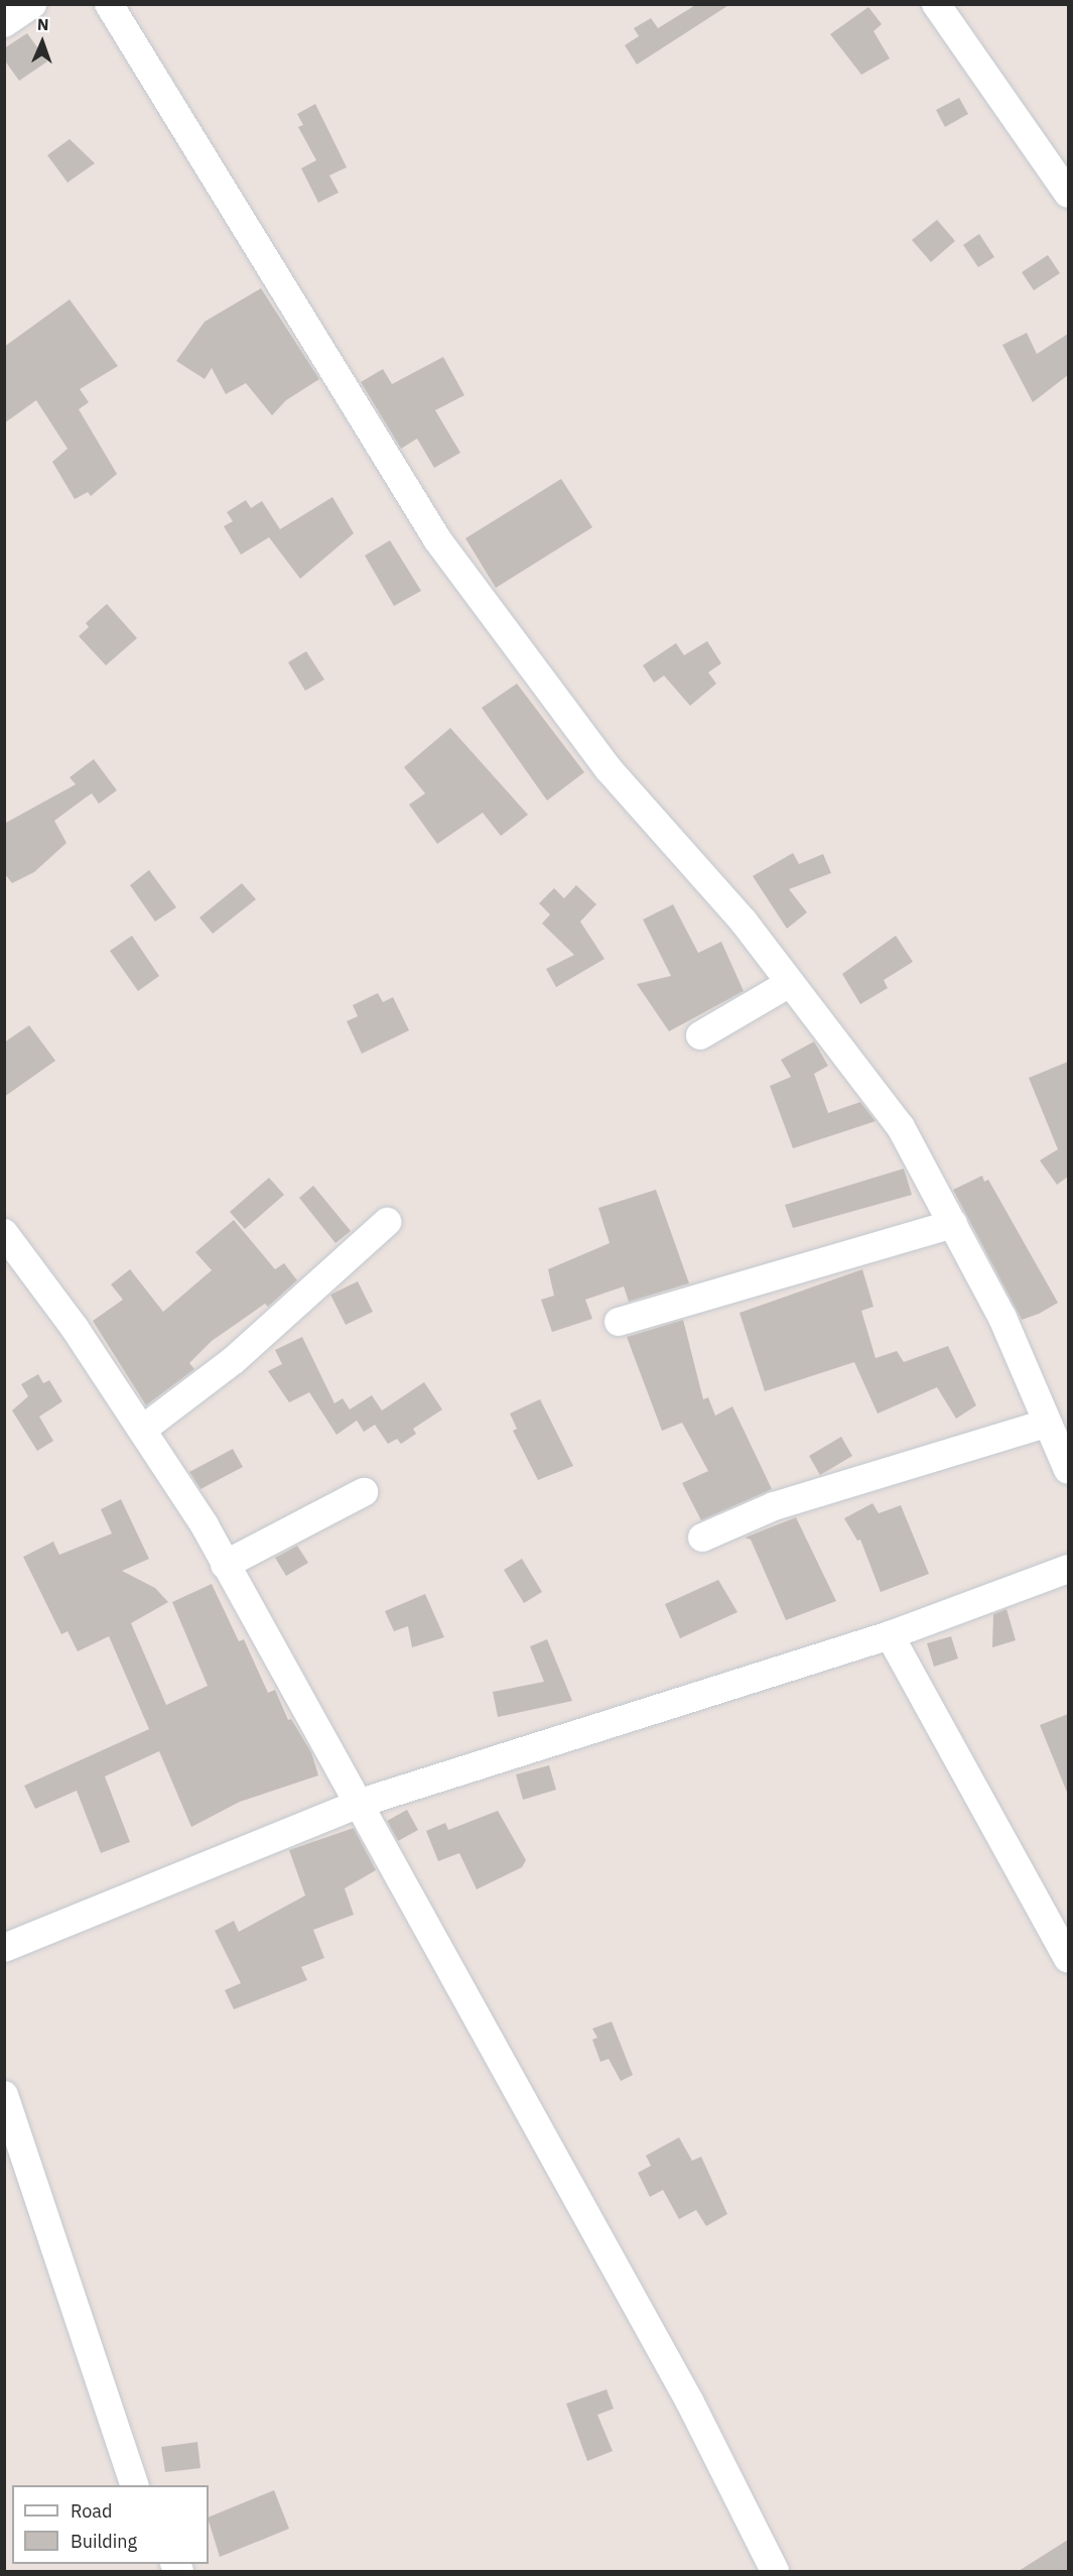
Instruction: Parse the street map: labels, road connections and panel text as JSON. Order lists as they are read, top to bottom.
{
  "legend": ["Road", "Building"],
  "north": "top"
}
